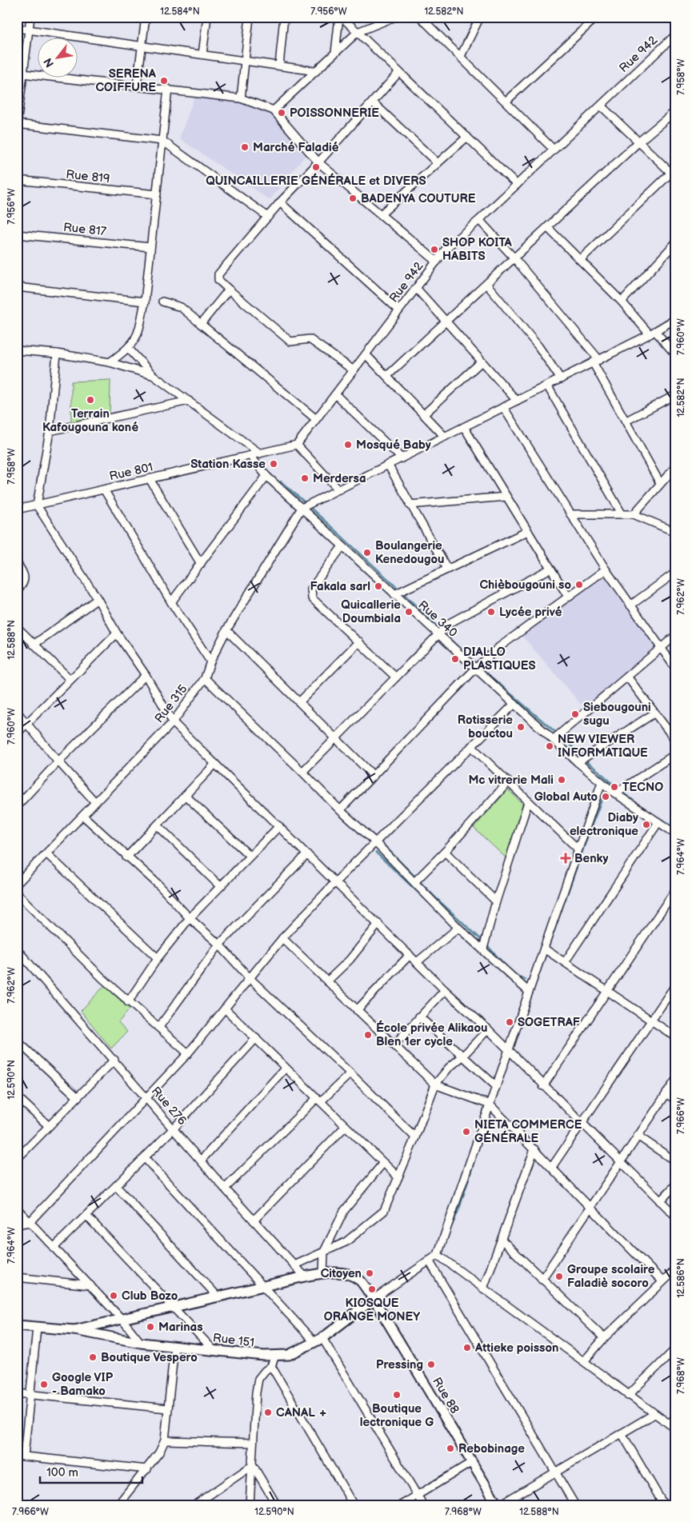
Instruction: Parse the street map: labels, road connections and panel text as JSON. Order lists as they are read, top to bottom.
{
  "streets": {
    "main road": ["Rue 151", "Rue 88"],
    "street": [
      "Rue 942",
      "Rue 819",
      "Rue 817",
      "Rue 801",
      "Rue 340",
      "Rue 315",
      "Rue 276"
    ]
  },
  "crossings": [
    ["Rue 942", "Rue 801"],
    ["Rue 801", "Rue 340"],
    ["Rue 340", "Rue 315"],
    ["Rue 276", "Rue 88"],
    ["Rue 151", "Rue 88"]
  ],
  "places": {
    "other": [
      "SERENA COIFFURE",
      "POISSONNERIE",
      "Marché Faladié",
      "QUINCAILLERIE GÉNÉRALE et DIVERS",
      "BADENYA COUTURE",
      "SHOP KOITA HABITS",
      "Terrain Kafougouna koné",
      "Mosqué Baby",
      "Station Kasse",
      "Merdersa",
      "Boulangerie Kenedougou",
      "Chièbougouni so",
      "Fakala sarl",
      "Quicallerie Doumbiala",
      "Lycée privé",
      "DIALLO PLASTIQUES",
      "Siebougouni sugu",
      "Rotisserie bouctou",
      "NEW VIEWER INFORMATIQUE",
      "Mc vitrerie Mali",
      "TECNO",
      "Global Auto",
      "Diaby electronique",
      "SOGETRAF",
      "École privée Alikaou Blen 1er cycle",
      "NIETA COMMERCE GÉNÉRALE",
      "Citoyen",
      "Groupe scolaire Faladiè socoro",
      "KIOSQUE ORANGE MONEY",
      "Club Bozo",
      "Marinas",
      "Attieke poisson",
      "Boutique Vespero",
      "Pressing",
      "Google VIP - Bamako",
      "Boutique lectronique G",
      "CANAL +",
      "Rebobinage"
    ],
    "health": ["Benky"]
  },
  "scale_bar": "100 m",
  "north": "bottom left",
  "coordinates": [
    "12.584°N",
    "7.956°W",
    "12.582°N",
    "7.958°W",
    "7.960°W",
    "7.962°W",
    "12.588°N",
    "7.964°W",
    "12.590°N",
    "7.966°W",
    "12.586°N",
    "7.968°W"
  ]
}
